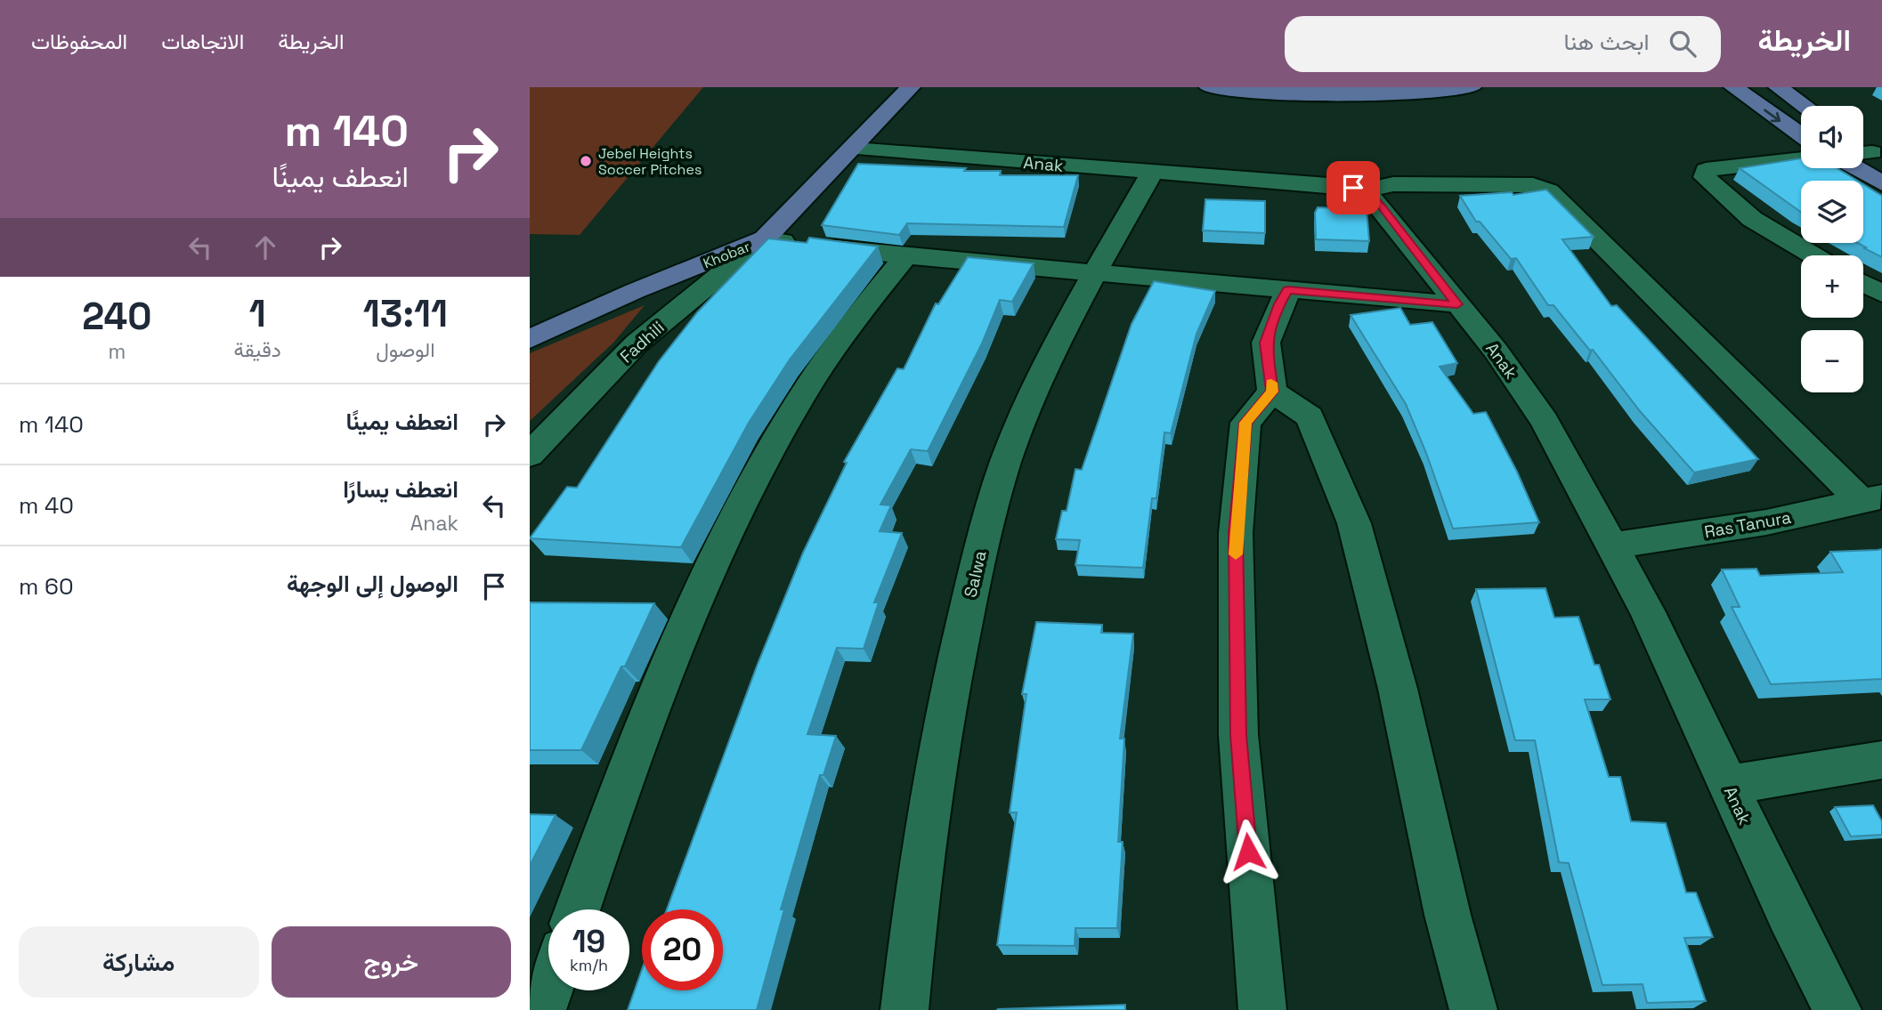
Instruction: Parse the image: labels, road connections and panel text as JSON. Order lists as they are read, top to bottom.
{
  "streets": {
    "main road": ["Khobar"],
    "street": [
      "Anak",
      "Fadhili",
      "Ras Tanura",
      "Salwa"
    ]
  },
  "crossings": [
    ["Anak", "Khobar"],
    ["Anak", "Ras Tanura"],
    ["Anak", "Salwa"],
    ["Khobar", "Fadhili"]
  ],
  "places": ["Jebel Heights Soccer Pitches"],
  "page": {
    "header": "الخريطة",
    "search": "ابحث هنا",
    "nav": ["الخريطة", "الاتجاهات", "المحفوظات"],
    "turn": ["140 m", "انعطف يمينًا"],
    "map_buttons": ["+", "−"],
    "eta": [
      "13:11",
      "الوصول",
      "1",
      "دقيقة",
      "240",
      "m"
    ],
    "list": [
      {
        "name": "انعطف يمينًا",
        "value": "140 m"
      },
      {
        "name": "انعطف يسارًا",
        "note": "Anak",
        "value": "40 m"
      },
      {
        "name": "الوصول إلى الوجهة",
        "value": "60 m"
      }
    ],
    "speed": "19 km/h",
    "limit": "20",
    "buttons": ["خروج", "مشاركة"]
  }
}
